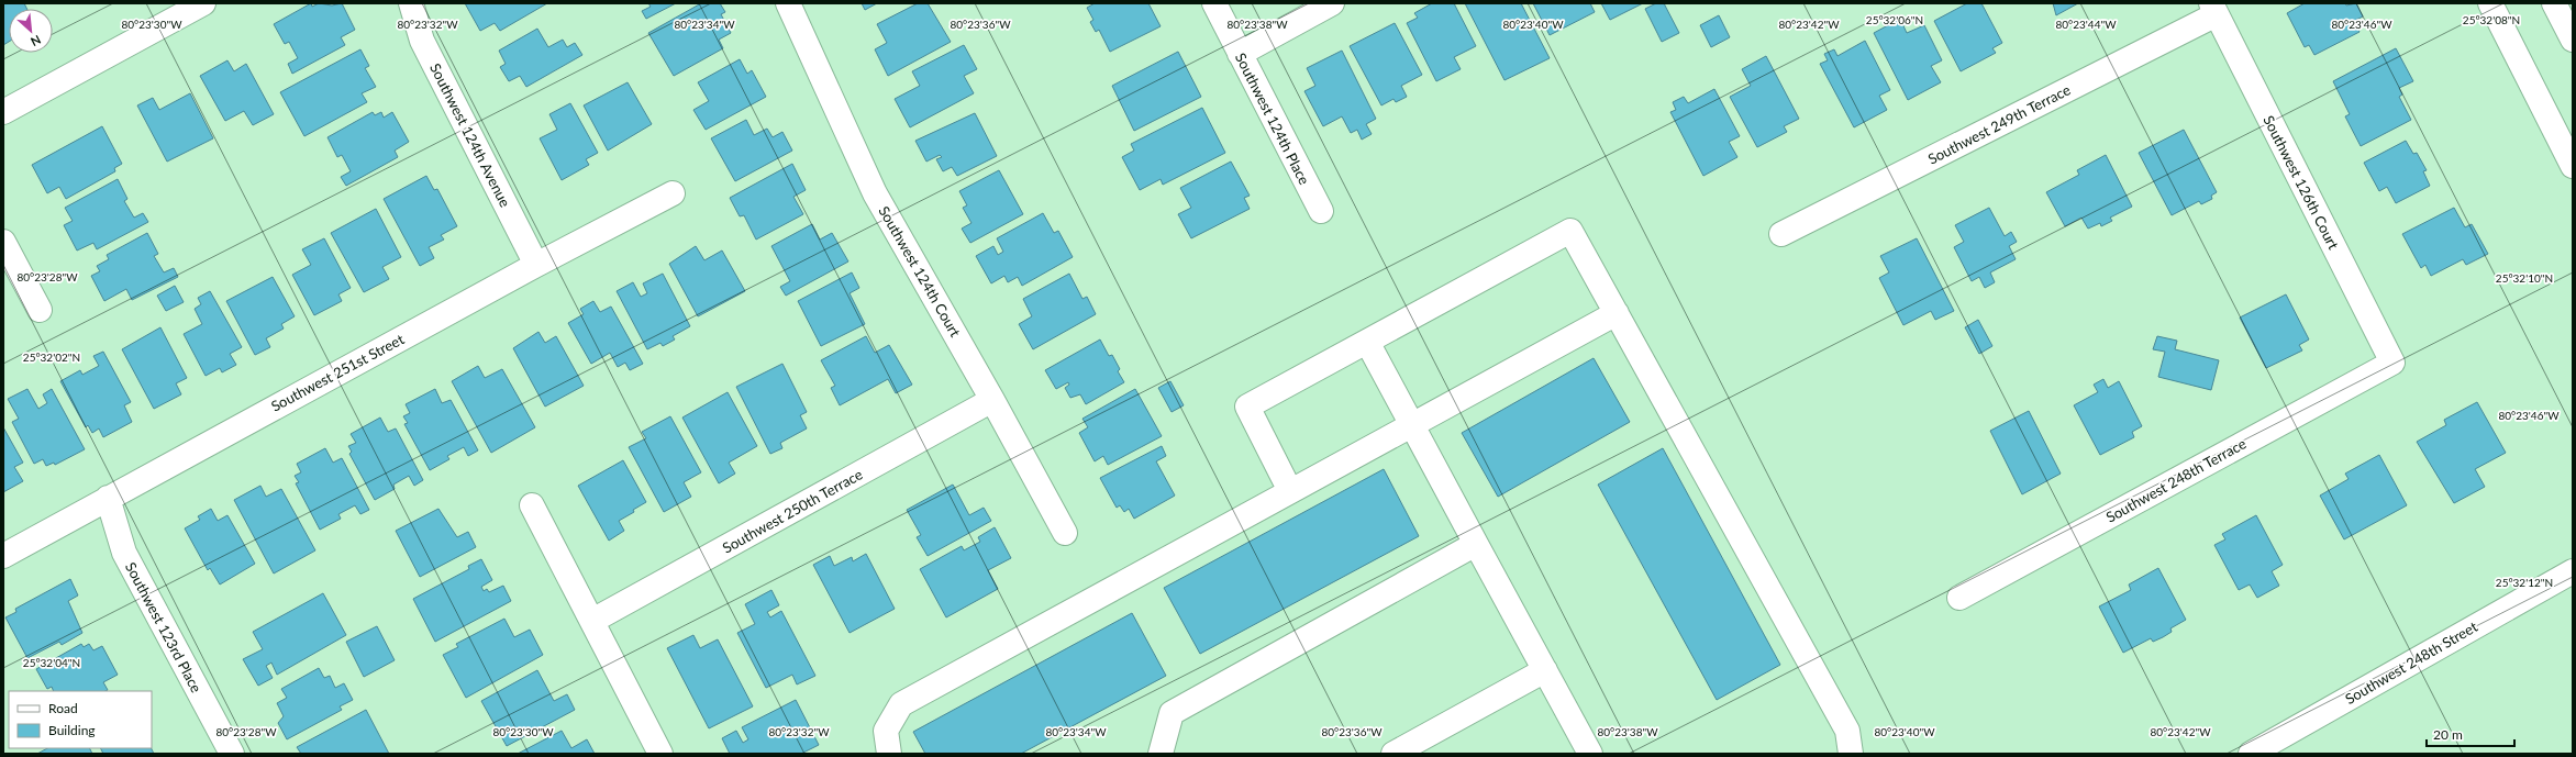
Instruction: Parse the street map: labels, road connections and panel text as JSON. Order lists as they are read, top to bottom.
{
  "streets": {
    "street": [
      "Southwest 124th Place",
      "Southwest 249th Terrace",
      "Southwest 124th Avenue",
      "Southwest 126th Court",
      "Southwest 124th Court",
      "Southwest 251st Street",
      "Southwest 248th Terrace",
      "Southwest 250th Terrace",
      "Southwest 123rd Place",
      "Southwest 248th Street"
    ]
  },
  "crossings": [
    ["Southwest 249th Terrace", "Southwest 126th Court"],
    ["Southwest 124th Avenue", "Southwest 251st Street"],
    ["Southwest 126th Court", "Southwest 248th Terrace"],
    ["Southwest 124th Court", "Southwest 250th Terrace"],
    ["Southwest 251st Street", "Southwest 123rd Place"]
  ],
  "legend": ["Road", "Building"],
  "scale_bar": "20 m",
  "north": "bottom right",
  "coordinates": [
    "25°32'06\"N",
    "25°32'08\"N",
    "80°23'46\"W",
    "80°23'30\"W",
    "80°23'32\"W",
    "80°23'34\"W",
    "80°23'36\"W",
    "80°23'38\"W",
    "80°23'40\"W",
    "80°23'42\"W",
    "80°23'44\"W",
    "80°23'28\"W",
    "25°32'10\"N",
    "25°32'02\"N",
    "25°32'12\"N",
    "25°32'04\"N"
  ]
}
